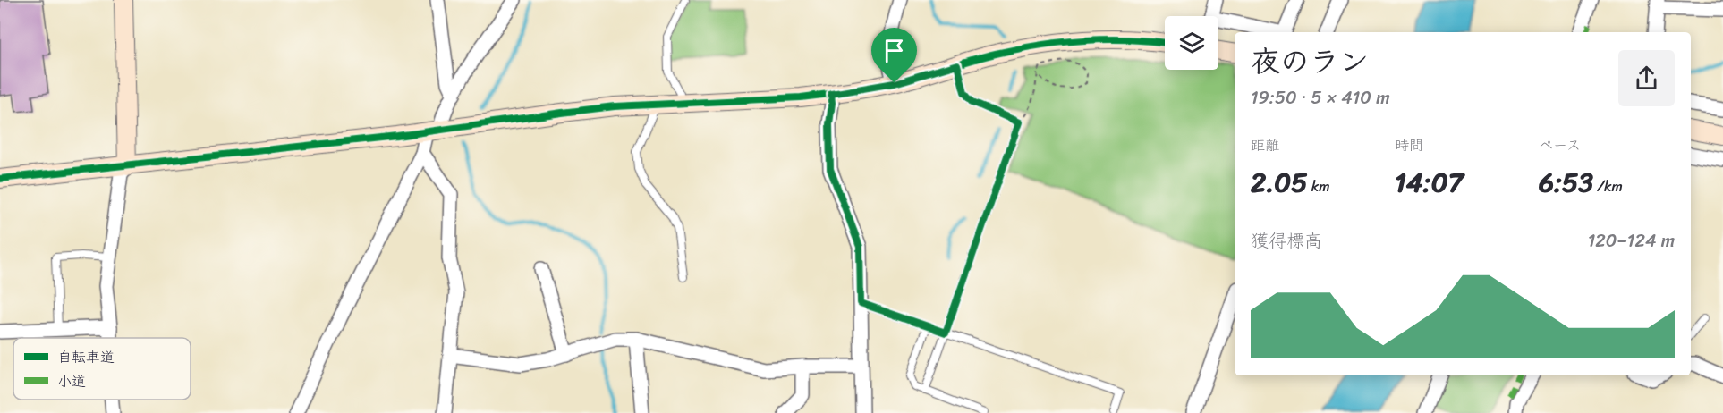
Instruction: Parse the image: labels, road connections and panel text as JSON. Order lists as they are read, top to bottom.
{
  "legend": ["自転車道", "小道"],
  "page": {
    "heading": ["夜のラン", "19:50 · 5 × 410 m"],
    "stats": [
      ["距離", "2.05 km"],
      ["時間", "14:07"],
      ["ペース", "6:53 /km"]
    ],
    "chart": ["獲得標高", "120–124 m"]
  }
}
